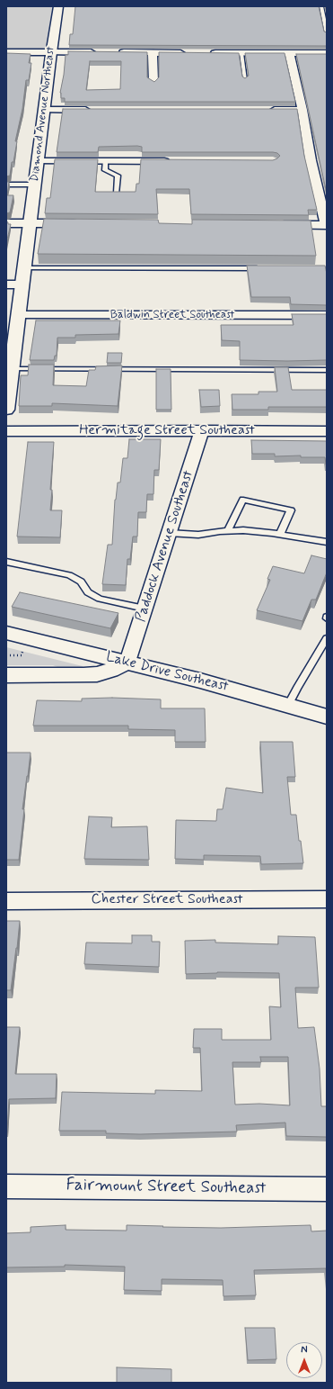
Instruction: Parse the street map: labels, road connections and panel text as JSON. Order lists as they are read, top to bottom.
{
  "streets": {
    "street": [
      "Diamond Avenue Northeast",
      "Baldwin Street Southeast",
      "Hermitage Street Southeast",
      "Paddock Avenue Southeast",
      "Lake Drive Southeast",
      "Chester Street Southeast",
      "Fairmount Street Southeast"
    ]
  },
  "crossings": [
    ["Diamond Avenue Northeast", "Baldwin Street Southeast"],
    ["Hermitage Street Southeast", "Paddock Avenue Southeast"],
    ["Paddock Avenue Southeast", "Lake Drive Southeast"]
  ],
  "north": "top"
}
